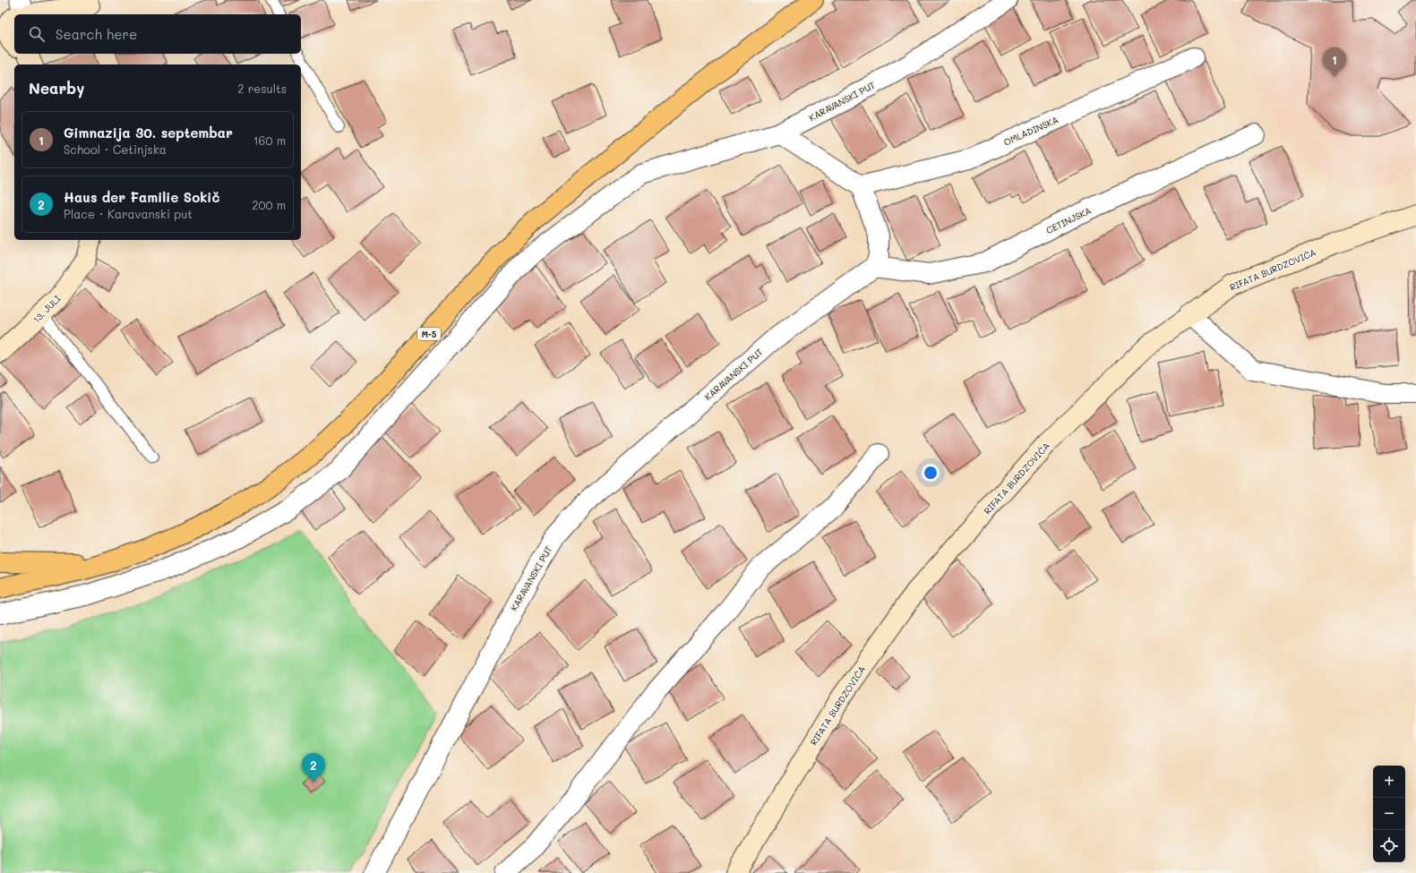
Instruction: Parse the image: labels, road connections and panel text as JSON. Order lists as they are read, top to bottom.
{
  "streets": {
    "main road": ["M-5"],
    "street": [
      "KARAVANSKI PUT",
      "OMLADINSKA",
      "CETINJSKA",
      "RIFATA BURDZOVIĆA",
      "13. JULI"
    ]
  },
  "crossings": [
    ["KARAVANSKI PUT", "CETINJSKA"]
  ],
  "page": {
    "search": "Search here",
    "pins": ["1", "2"],
    "heading": ["Nearby", "2 results"],
    "list": [
      {
        "mark": "1",
        "name": "Gimnazija 30. septembar",
        "note": "School · Cetinjska",
        "value": "160 m"
      },
      {
        "mark": "2",
        "name": "Haus der Familie Sokič",
        "note": "Place · Karavanski put",
        "value": "200 m"
      }
    ],
    "map_buttons": ["+", "−"]
  }
}
